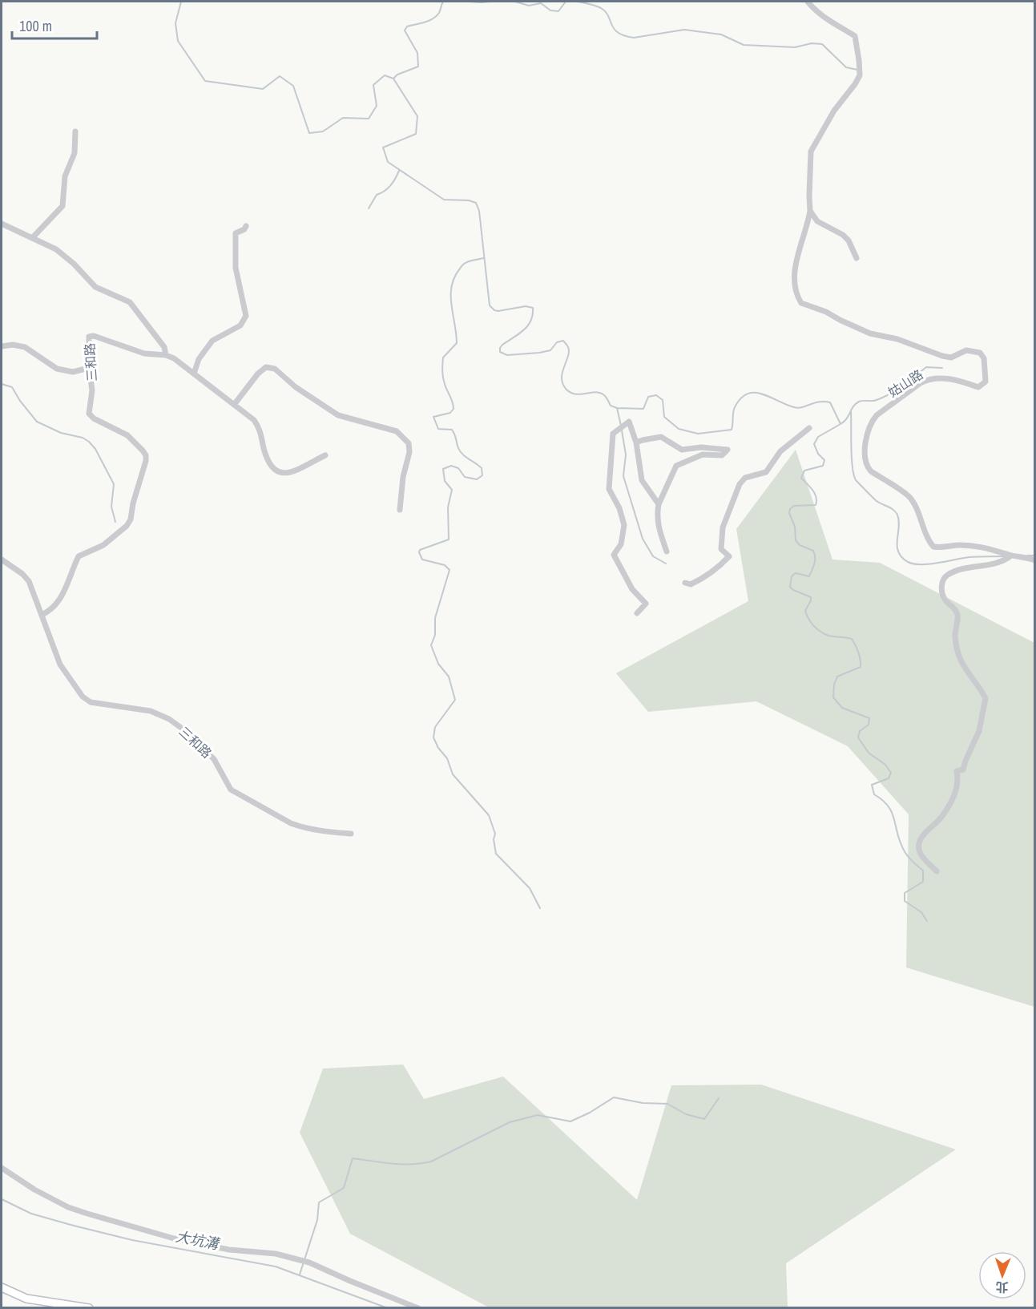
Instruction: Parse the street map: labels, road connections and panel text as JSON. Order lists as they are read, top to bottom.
{
  "streets": {
    "street": ["三和路", "姑山路"]
  },
  "water": ["大坑溝"],
  "scale_bar": "100 m",
  "north": "bottom"
}
